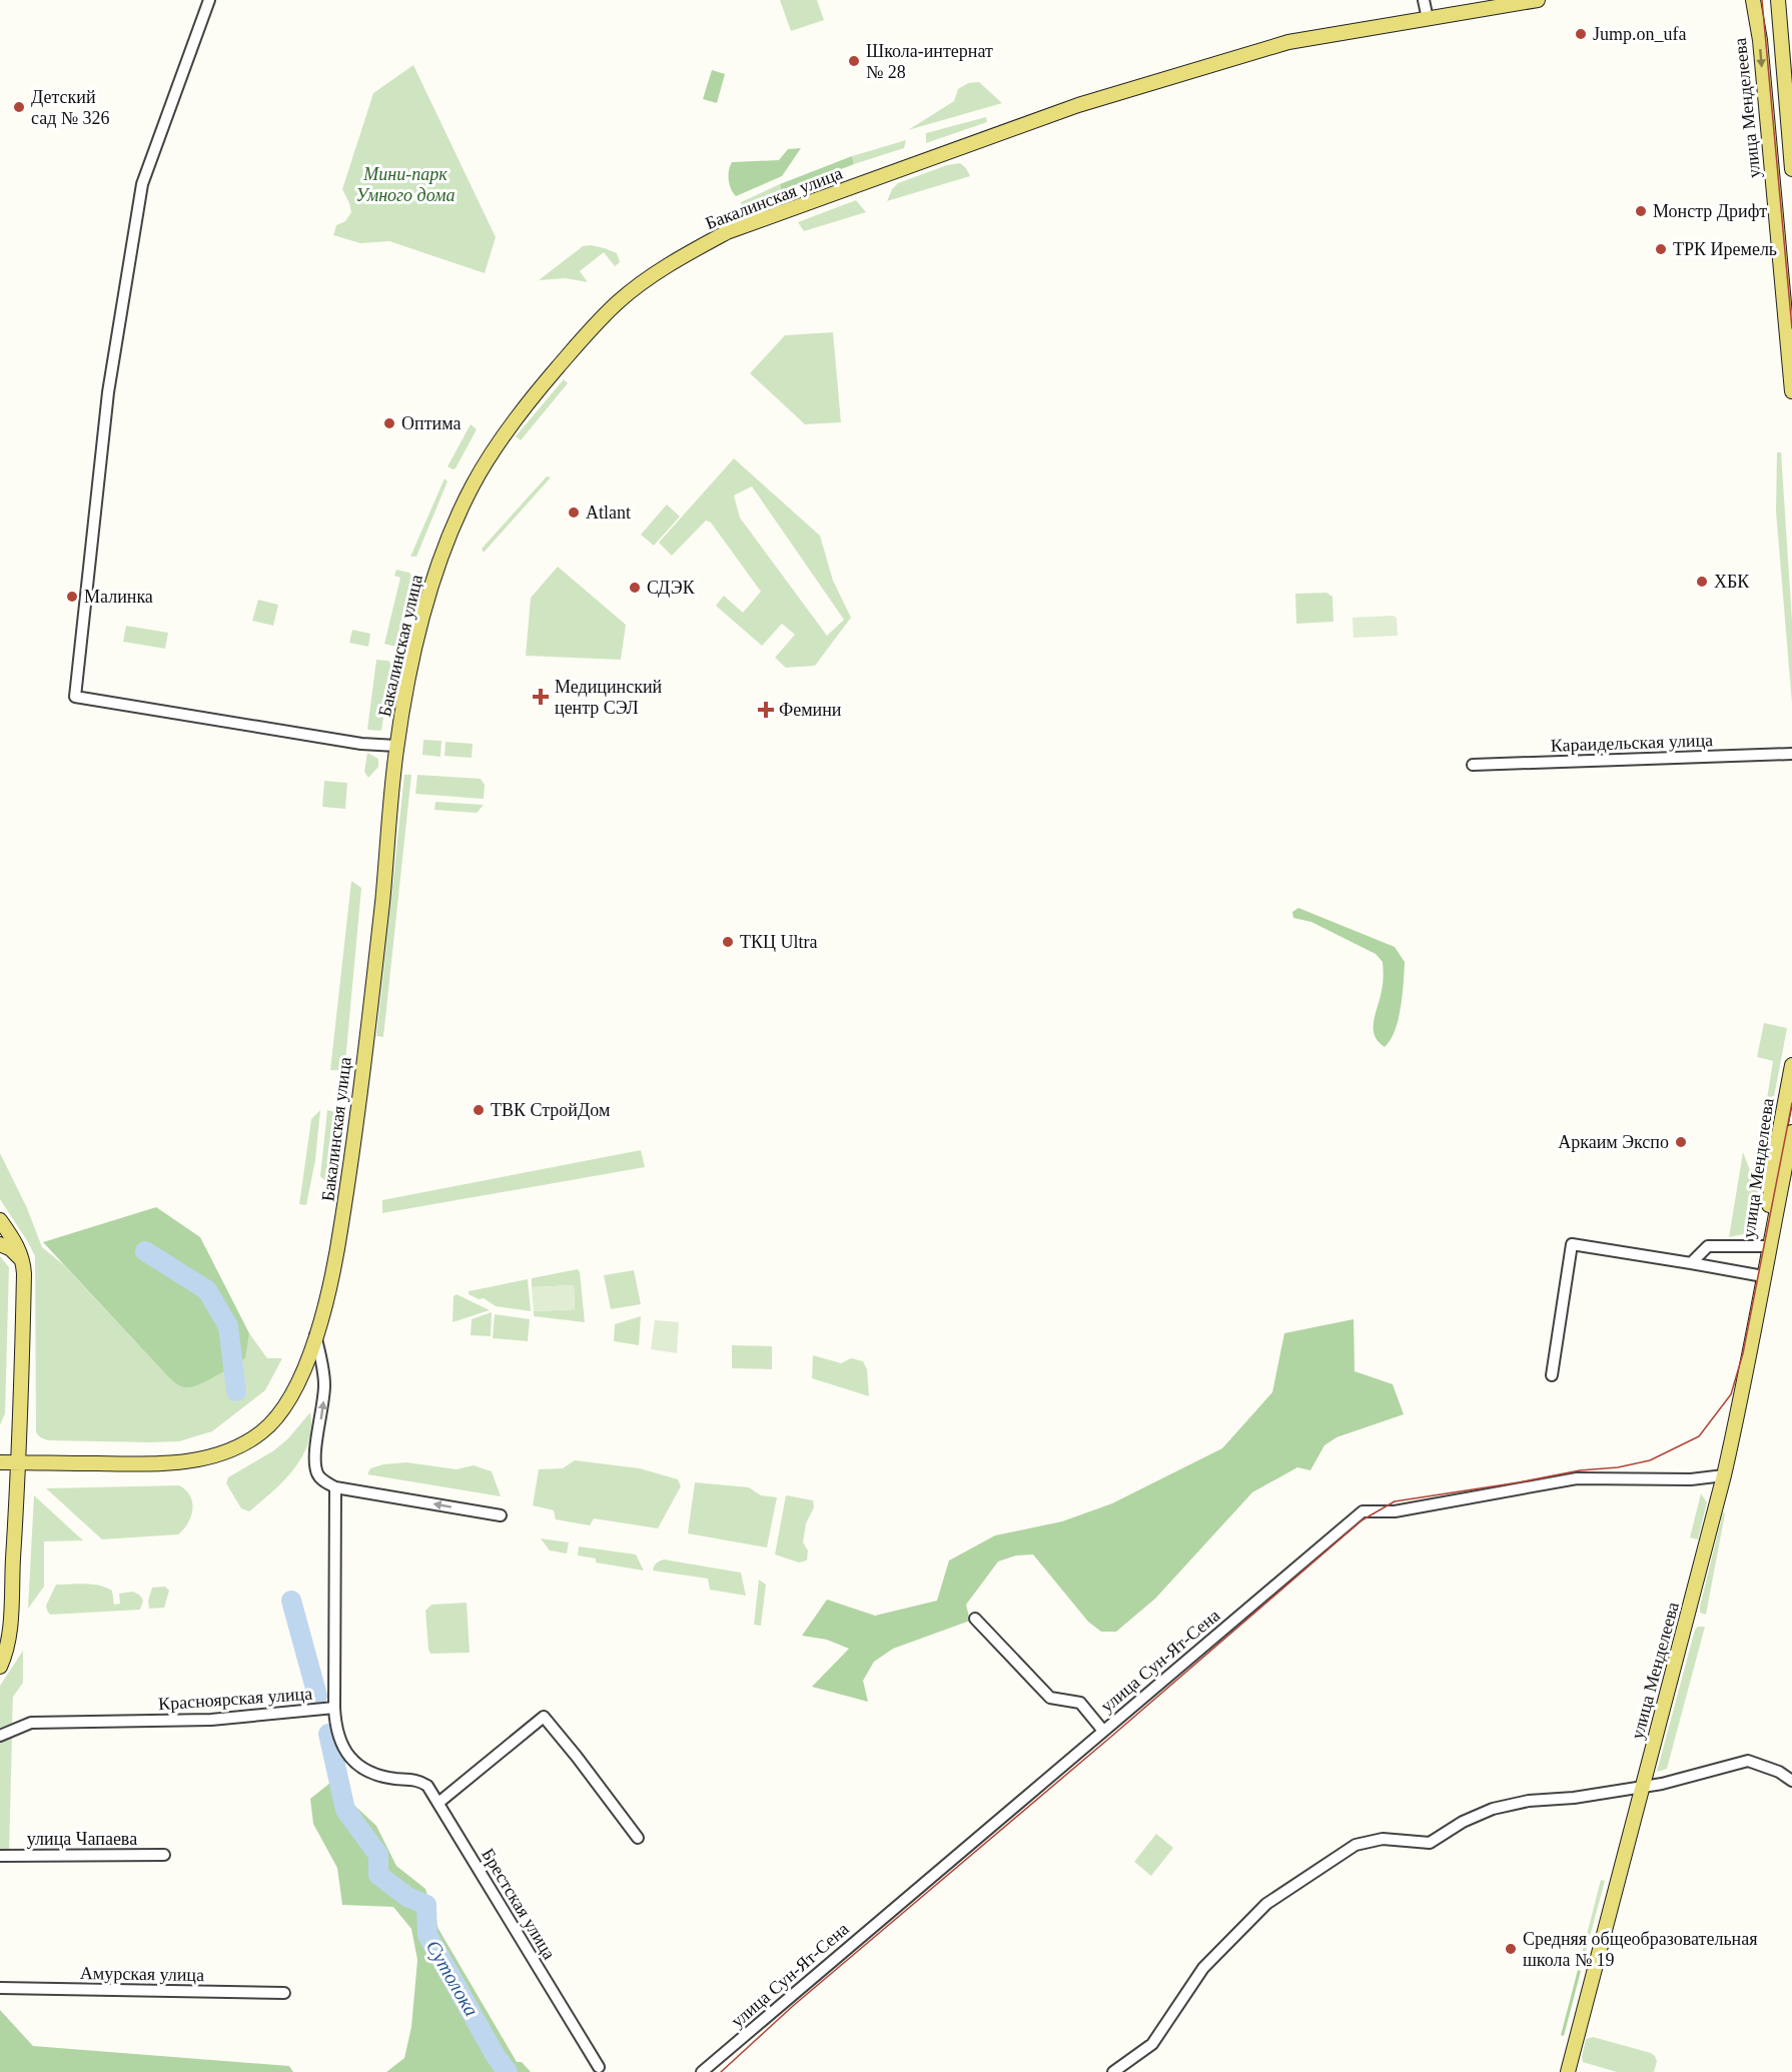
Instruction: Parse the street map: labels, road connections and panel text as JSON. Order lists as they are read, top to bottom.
{
  "streets": {
    "main road": ["улица Менделеева", "Бакалинская улица"],
    "street": [
      "Караидельская улица",
      "улица Сун-Ят-Сена",
      "Красноярская улица",
      "улица Чапаева",
      "Брестская улица",
      "Амурская улица"
    ]
  },
  "crossings": [
    ["улица Менделеева", "улица Сун-Ят-Сена"],
    ["Красноярская улица", "Брестская улица"]
  ],
  "water": ["Сутолока"],
  "parks": ["Мини-парк Умного дома"],
  "places": {
    "other": [
      "Jump.on_ufa",
      "Школа-интернат № 28",
      "Детский сад № 326",
      "Монстр Дрифт",
      "ТРК Иремель",
      "Оптима",
      "Atlant",
      "ХБК",
      "СДЭК",
      "Малинка",
      "ТКЦ Ultra",
      "ТВК СтройДом",
      "Аркаим Экспо",
      "Средняя общеобразовательная школа № 19"
    ],
    "health": ["Медицинский центр СЭЛ", "Фемини"]
  }
}
